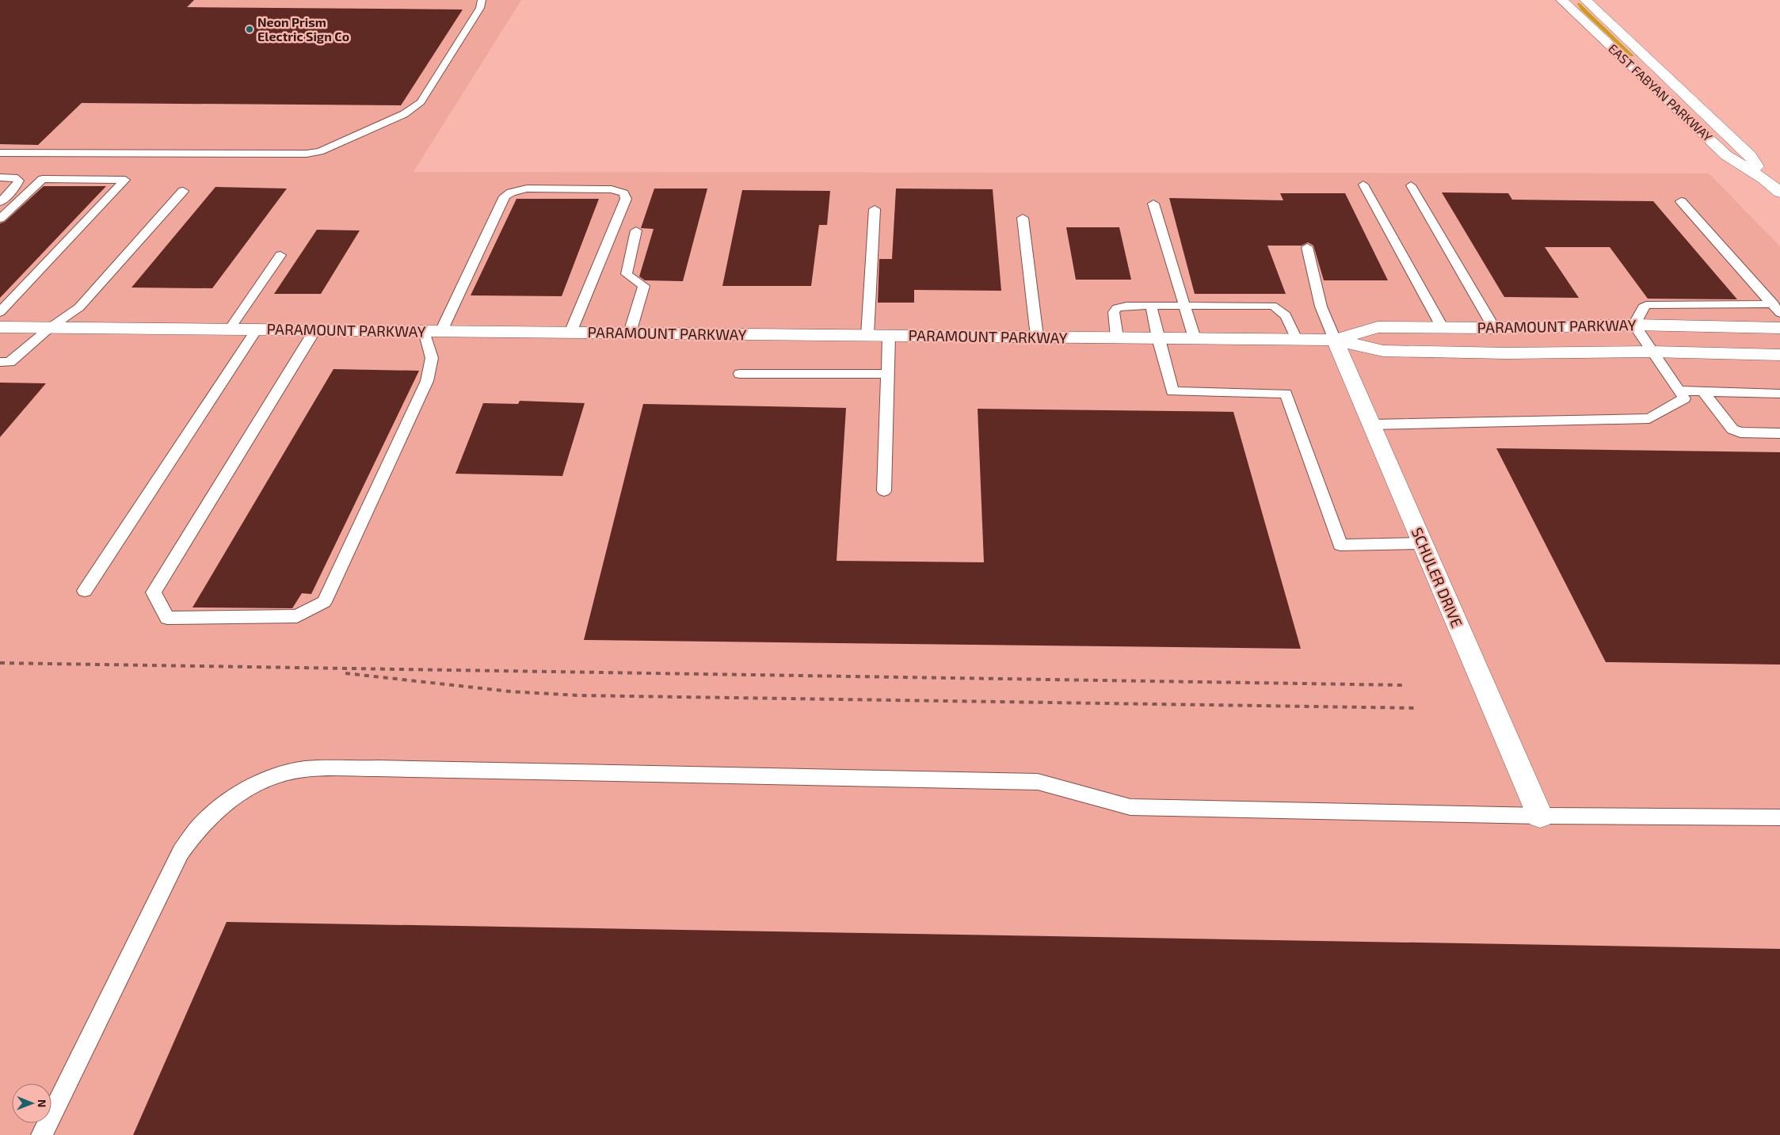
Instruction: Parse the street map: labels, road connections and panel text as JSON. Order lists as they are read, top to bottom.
{
  "streets": {
    "street": ["EAST FABYAN PARKWAY", "PARAMOUNT PARKWAY", "SCHULER DRIVE"]
  },
  "crossings": [
    ["PARAMOUNT PARKWAY", "SCHULER DRIVE"]
  ],
  "places": ["Neon Prism Electric Sign Co"],
  "north": "right"
}
